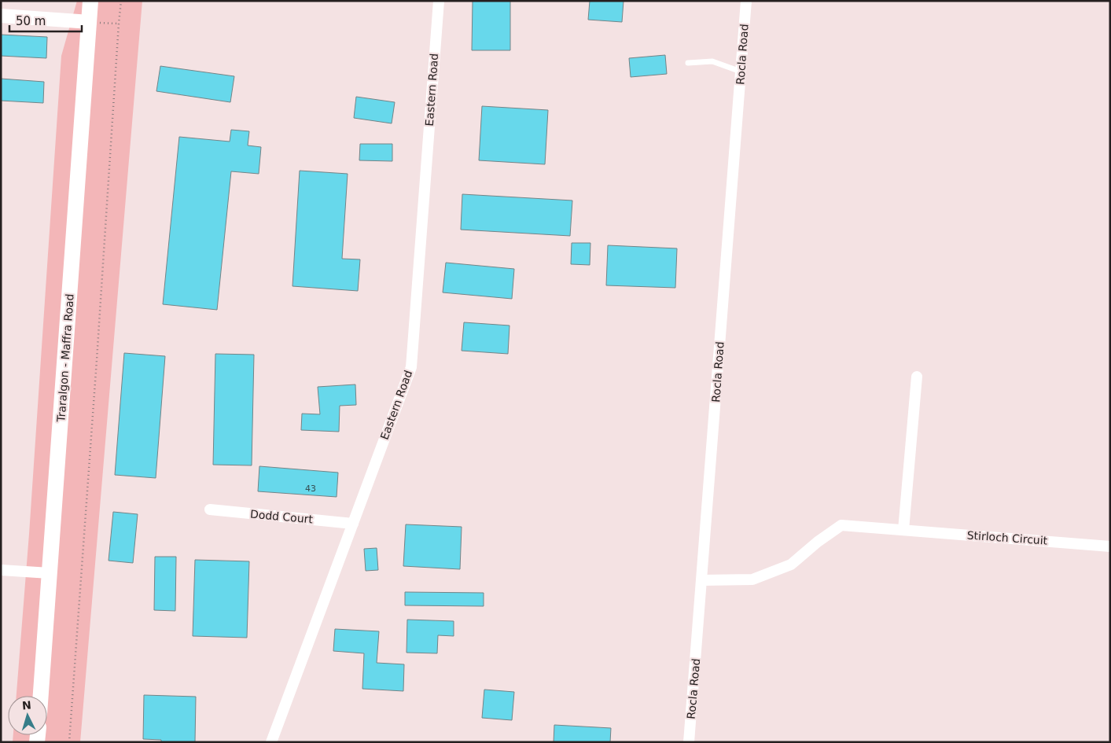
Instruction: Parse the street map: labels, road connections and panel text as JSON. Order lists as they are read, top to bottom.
{
  "streets": {
    "main road": ["Traralgon - Maffra Road"],
    "street": [
      "Rocla Road",
      "Eastern Road",
      "Dodd Court",
      "Stirloch Circuit"
    ]
  },
  "crossings": [
    ["Rocla Road", "Stirloch Circuit"],
    ["Eastern Road", "Dodd Court"]
  ],
  "house_numbers": ["43"],
  "scale_bar": "50 m",
  "north": "top"
}
